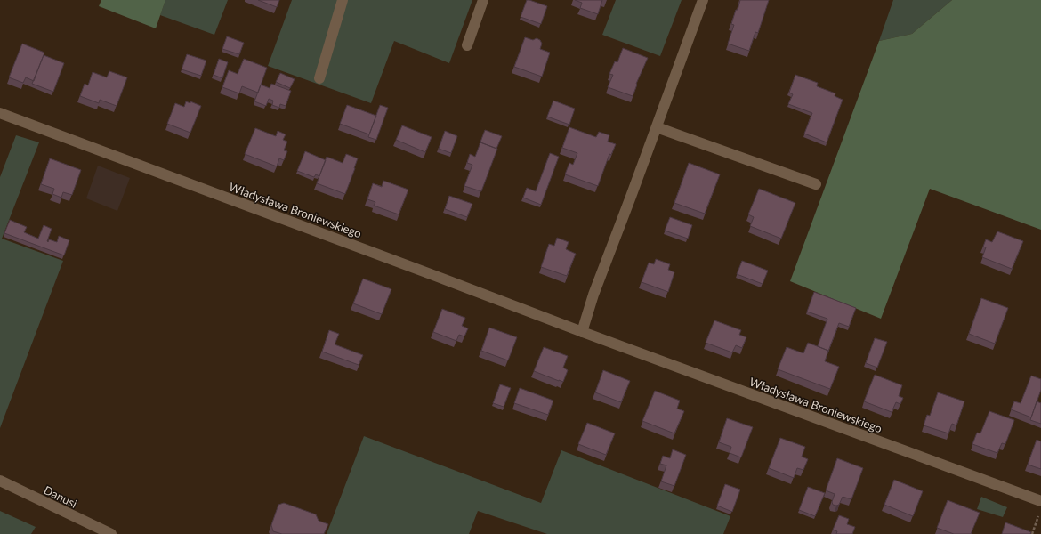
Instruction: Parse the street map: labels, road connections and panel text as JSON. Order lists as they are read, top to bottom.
{
  "streets": {
    "street": ["Władysława Broniewskiego", "Danusi"]
  }
}
